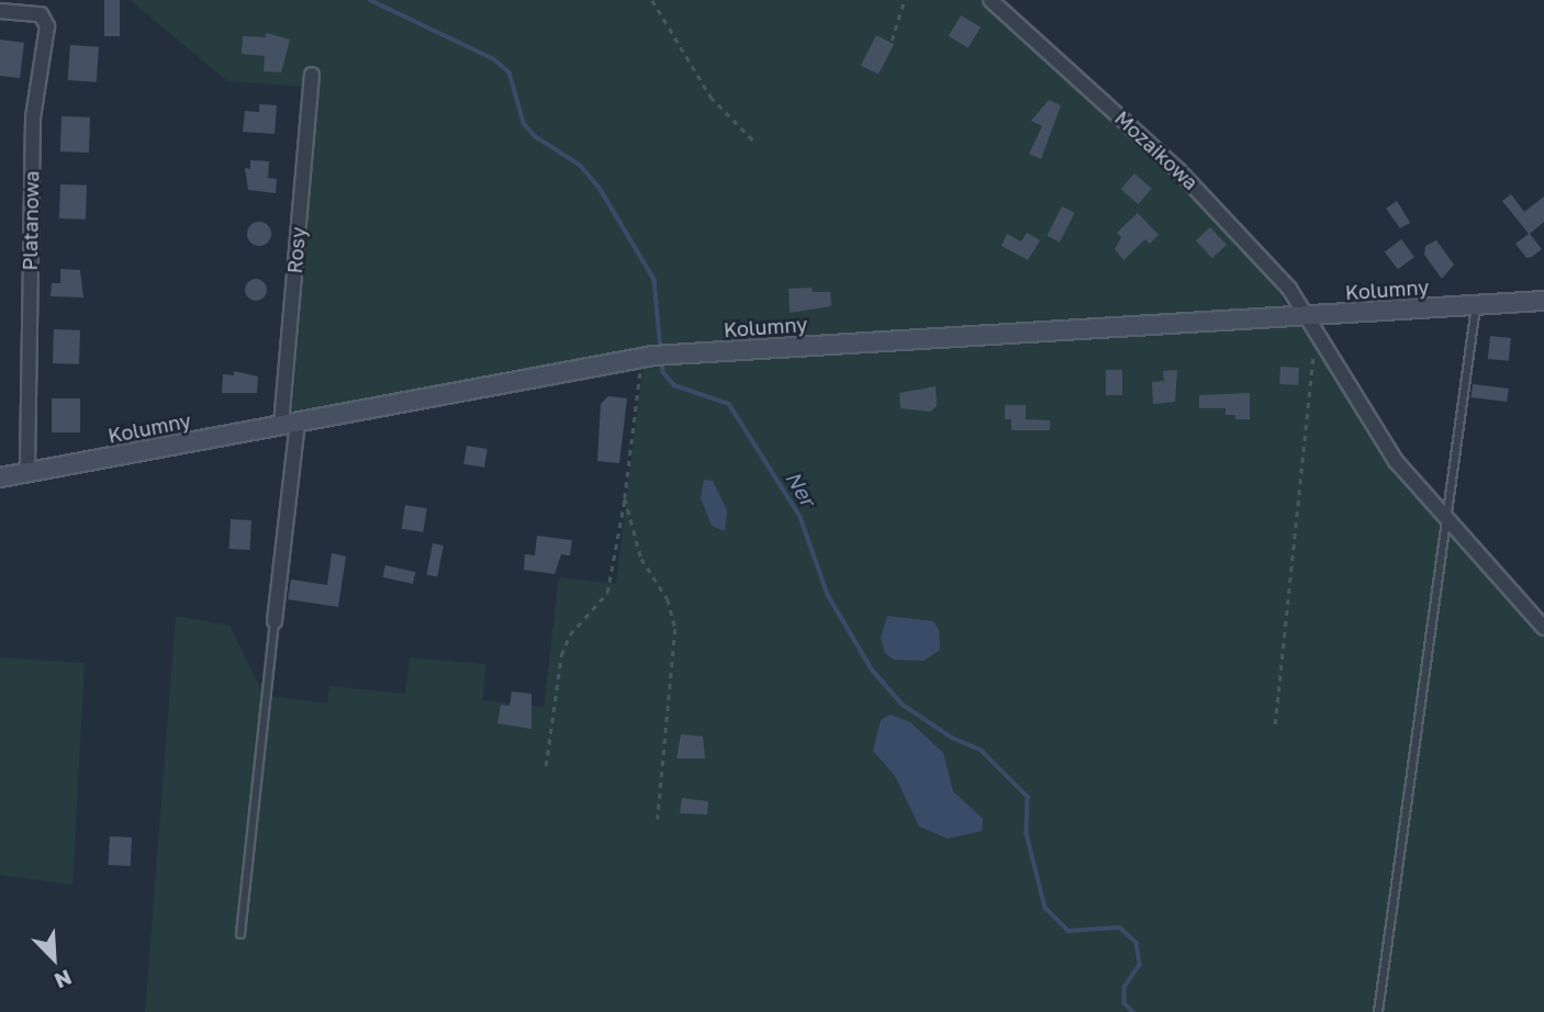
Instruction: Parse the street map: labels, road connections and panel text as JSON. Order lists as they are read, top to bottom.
{
  "streets": {
    "street": [
      "Mozaikowa",
      "Platanowa",
      "Rosy",
      "Kolumny"
    ]
  },
  "crossings": [
    ["Mozaikowa", "Kolumny"],
    ["Platanowa", "Kolumny"],
    ["Rosy", "Kolumny"]
  ],
  "water": ["Ner"],
  "north": "bottom right"
}
